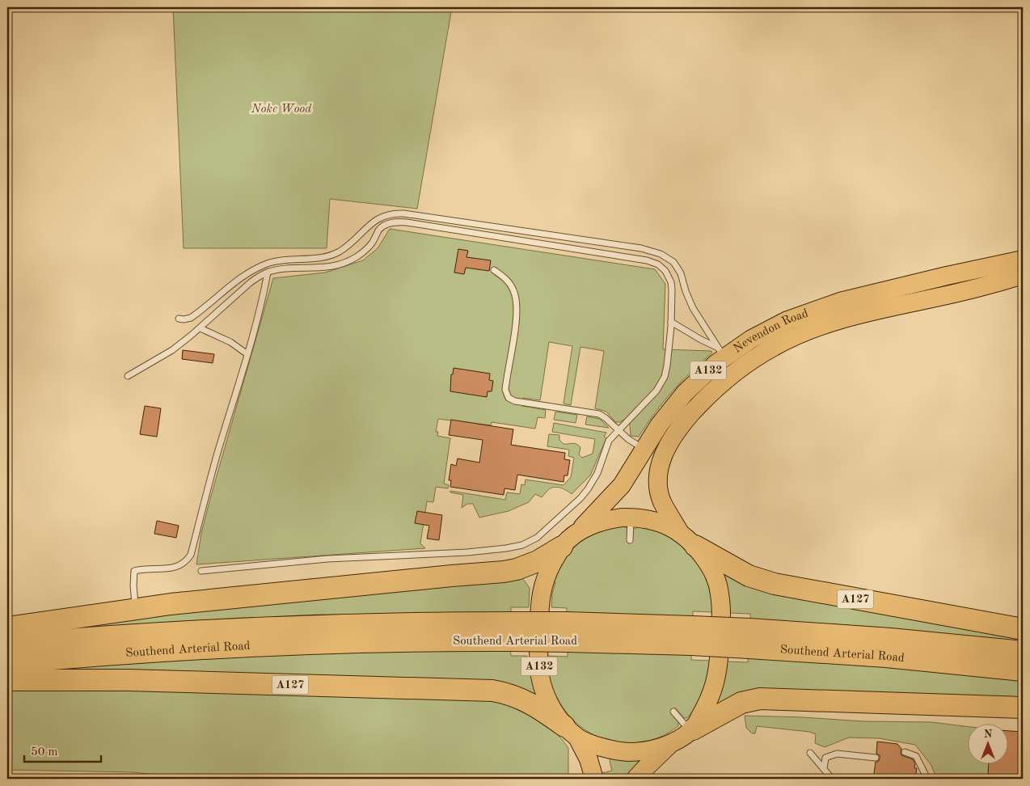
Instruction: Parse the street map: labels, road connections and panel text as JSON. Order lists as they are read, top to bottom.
{
  "streets": {
    "highway": ["A127", "Southend Arterial Road"],
    "main road": ["Nevendon Road", "A132"]
  },
  "crossings": [
    ["Nevendon Road", "A132"],
    ["A132", "A127"]
  ],
  "parks": ["Noke Wood"],
  "scale_bar": "50 m",
  "north": "top"
}
